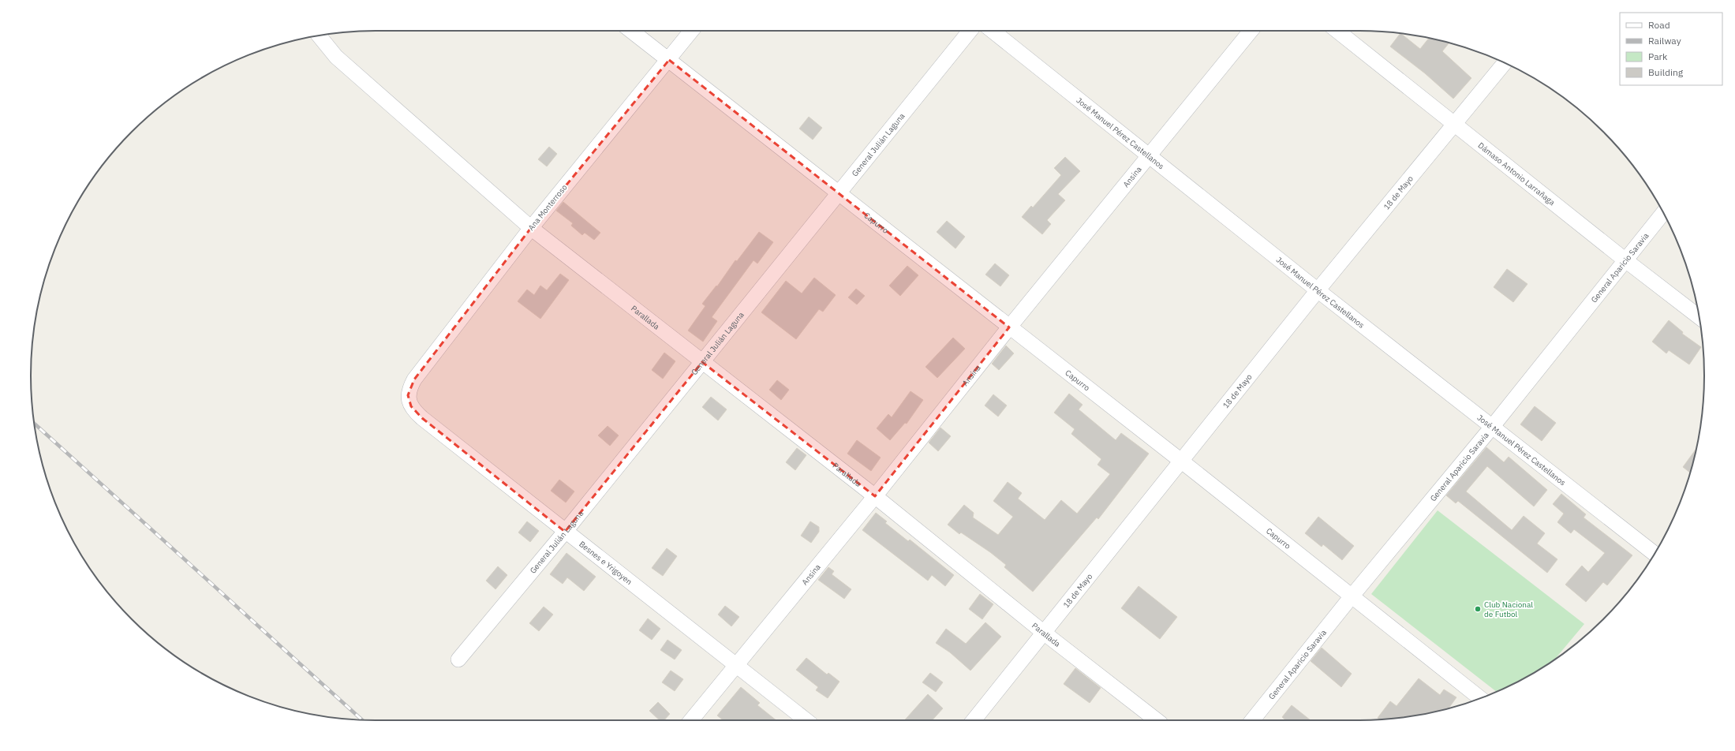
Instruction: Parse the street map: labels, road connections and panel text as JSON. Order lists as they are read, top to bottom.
{
  "streets": {
    "street": [
      "José Manuel Pérez Castellanos",
      "General Julián Laguna",
      "Dámaso Antonio Larrañaga",
      "Ansina",
      "18 de Mayo",
      "Ana Monterroso",
      "Capurro",
      "General Aparicio Saravia",
      "Parallada",
      "Besnes e Yrigoyen"
    ]
  },
  "crossings": [
    ["José Manuel Pérez Castellanos", "Ansina"],
    ["José Manuel Pérez Castellanos", "18 de Mayo"],
    ["José Manuel Pérez Castellanos", "General Aparicio Saravia"],
    ["General Julián Laguna", "Capurro"],
    ["General Julián Laguna", "Parallada"],
    ["General Julián Laguna", "Besnes e Yrigoyen"],
    ["Dámaso Antonio Larrañaga", "18 de Mayo"],
    ["Dámaso Antonio Larrañaga", "General Aparicio Saravia"],
    ["Ansina", "Capurro"],
    ["Ansina", "Parallada"],
    ["Ansina", "Besnes e Yrigoyen"],
    ["18 de Mayo", "Capurro"],
    ["18 de Mayo", "Parallada"],
    ["Ana Monterroso", "Capurro"],
    ["Ana Monterroso", "Parallada"],
    ["Ana Monterroso", "Besnes e Yrigoyen"],
    ["Capurro", "General Aparicio Saravia"]
  ],
  "places": ["Club Nacional de Futbol"],
  "legend": [
    "Road",
    "Railway",
    "Park",
    "Building"
  ]
}
